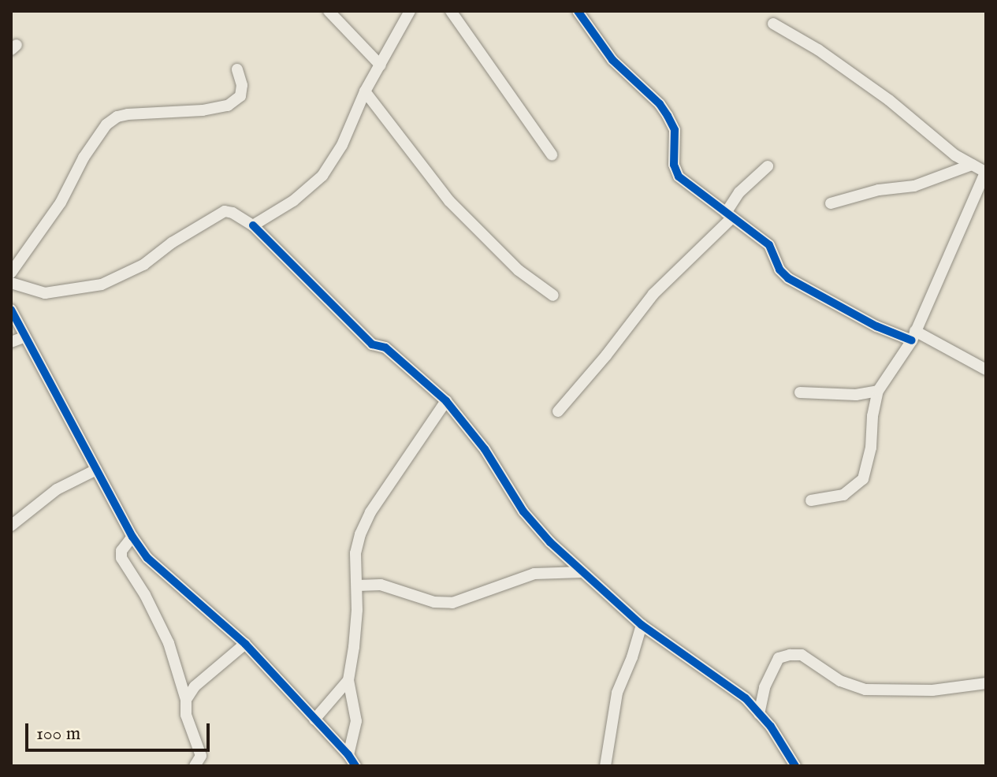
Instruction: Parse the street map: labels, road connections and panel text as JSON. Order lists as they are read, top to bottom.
{
  "scale_bar": "100 m"
}
